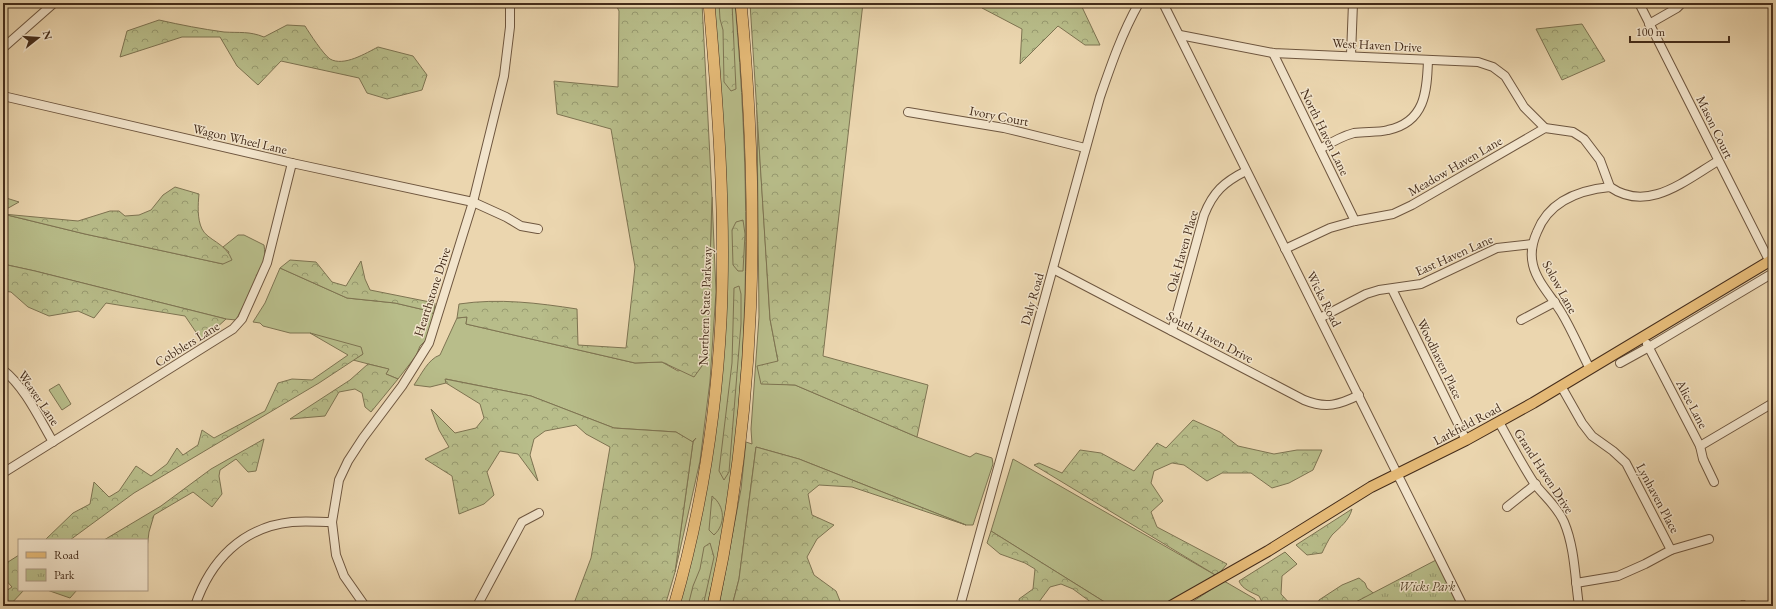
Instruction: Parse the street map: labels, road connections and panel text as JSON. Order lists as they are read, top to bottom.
{
  "streets": {
    "highway": ["Northern State Parkway"],
    "main road": ["Larkfield Road"],
    "street": [
      "West Haven Drive",
      "Ivory Court",
      "Mason Court",
      "North Haven Lane",
      "Wagon Wheel Lane",
      "Meadow Haven Lane",
      "Oak Haven Place",
      "East Haven Lane",
      "Solow Lane",
      "Hearthstone Drive",
      "Daly Road",
      "Wicks Road",
      "South Haven Drive",
      "Cobblers Lane",
      "Woodhaven Place",
      "Weaver Lane",
      "Alice Lane",
      "Grand Haven Drive",
      "Lynhaven Place"
    ]
  },
  "crossings": [
    ["West Haven Drive", "North Haven Lane"],
    ["West Haven Drive", "Meadow Haven Lane"],
    ["West Haven Drive", "Wicks Road"],
    ["Ivory Court", "Daly Road"],
    ["Mason Court", "Larkfield Road"],
    ["North Haven Lane", "Meadow Haven Lane"],
    ["Wagon Wheel Lane", "Hearthstone Drive"],
    ["Wagon Wheel Lane", "Cobblers Lane"],
    ["Meadow Haven Lane", "Wicks Road"],
    ["Oak Haven Place", "Wicks Road"],
    ["Oak Haven Place", "South Haven Drive"],
    ["East Haven Lane", "Solow Lane"],
    ["East Haven Lane", "Wicks Road"],
    ["East Haven Lane", "Woodhaven Place"],
    ["Solow Lane", "Larkfield Road"],
    ["Daly Road", "South Haven Drive"],
    ["Wicks Road", "South Haven Drive"],
    ["Wicks Road", "Larkfield Road"],
    ["Cobblers Lane", "Weaver Lane"],
    ["Woodhaven Place", "Larkfield Road"],
    ["Alice Lane", "Larkfield Road"],
    ["Larkfield Road", "Grand Haven Drive"],
    ["Larkfield Road", "Lynhaven Place"]
  ],
  "parks": ["Wicks Park"],
  "legend": ["Road", "Park"],
  "scale_bar": "100 m",
  "north": "right"
}
